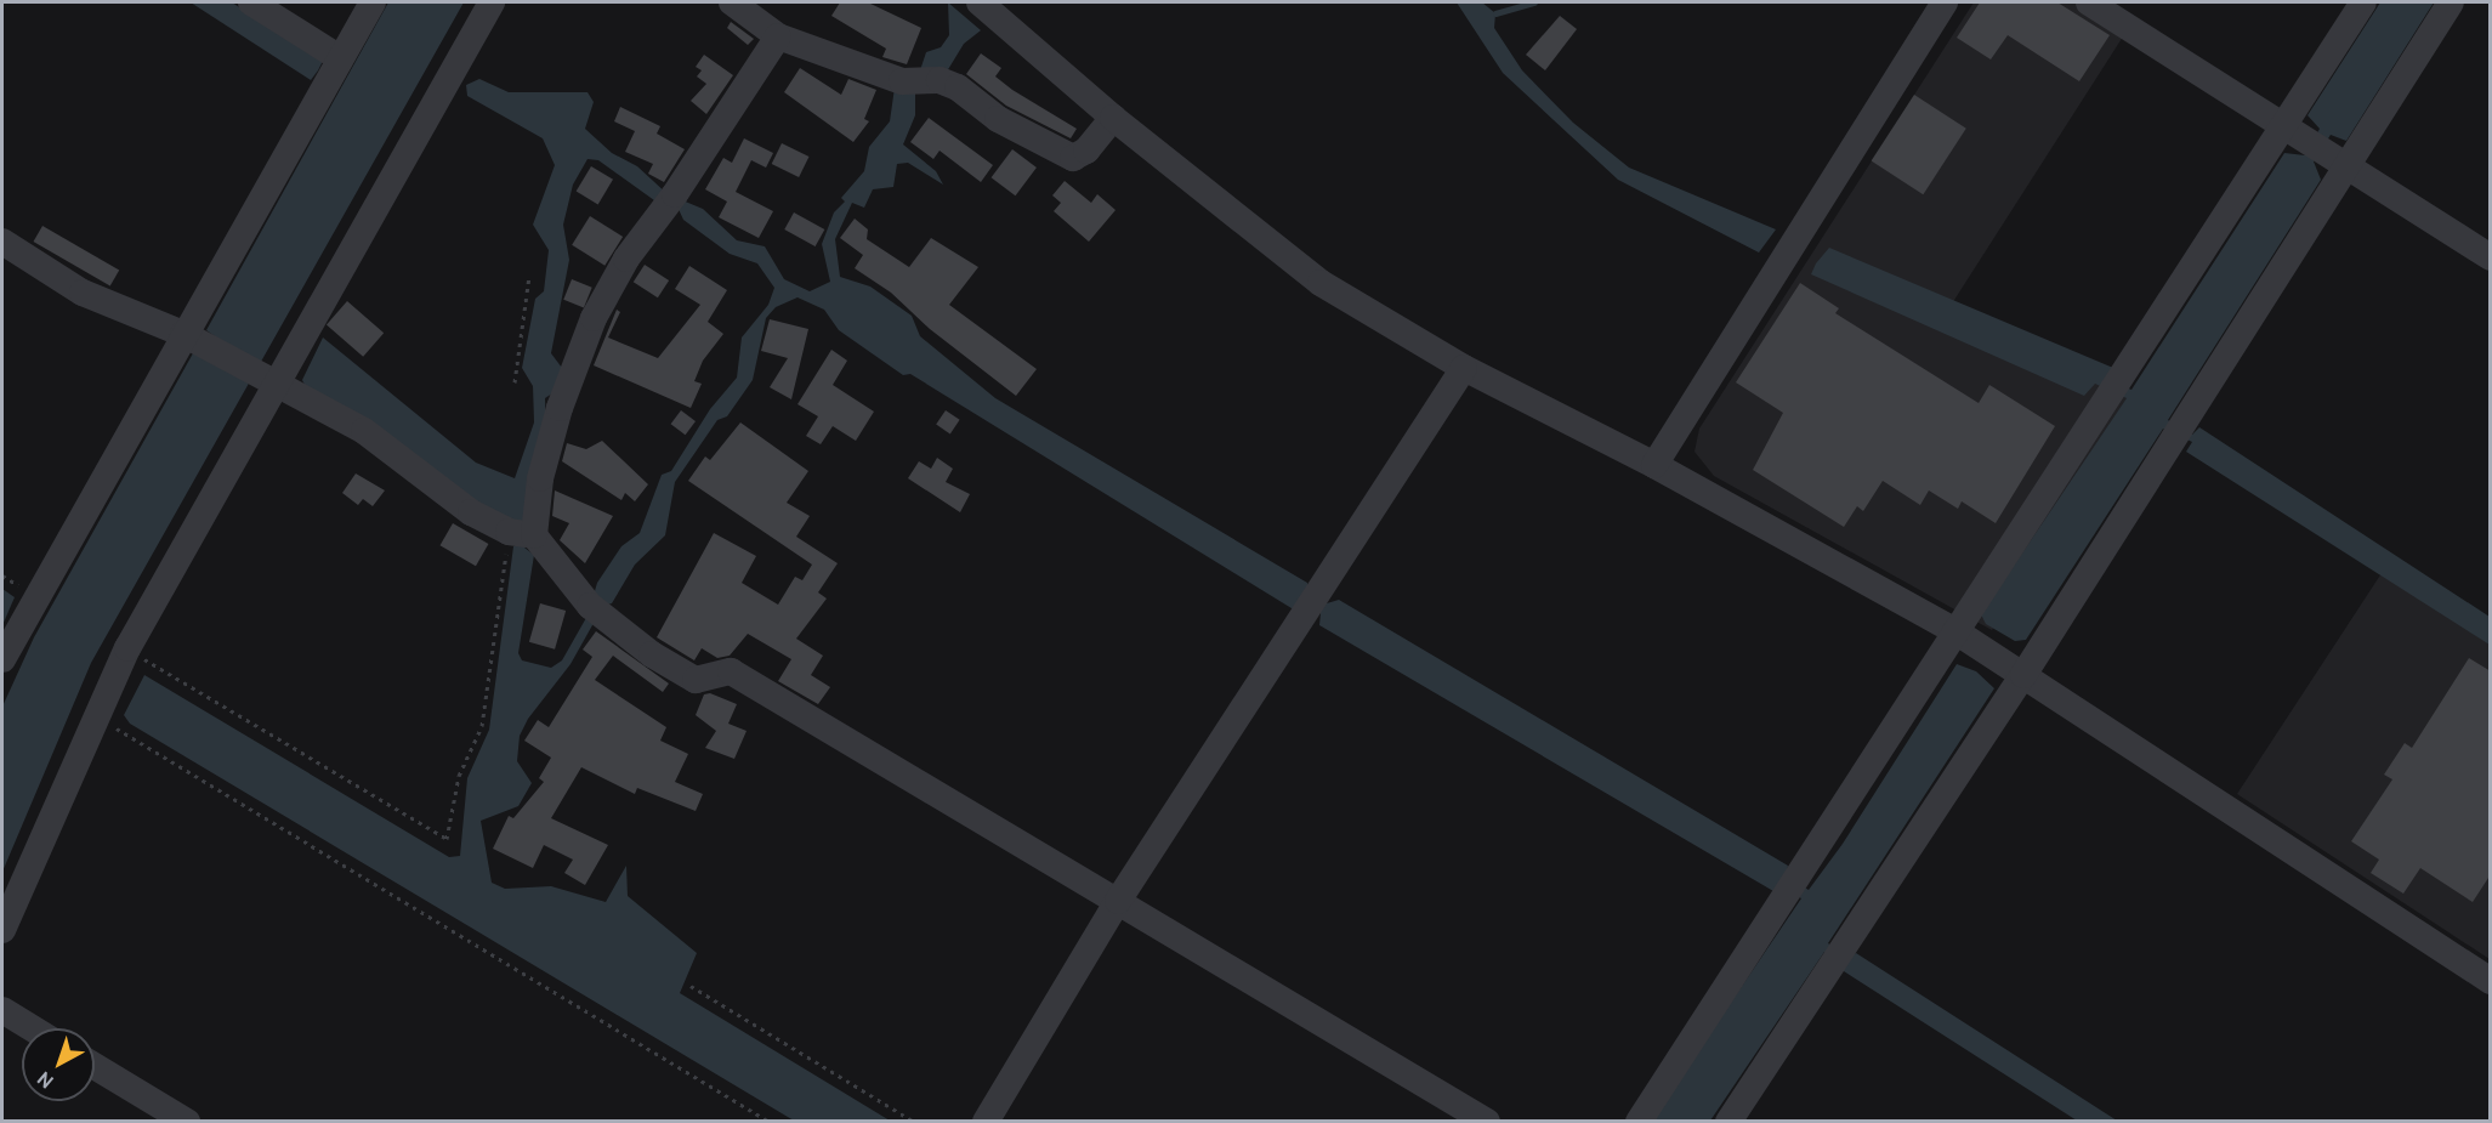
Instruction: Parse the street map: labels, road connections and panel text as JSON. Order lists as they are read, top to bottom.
{
  "north": "bottom left"
}
